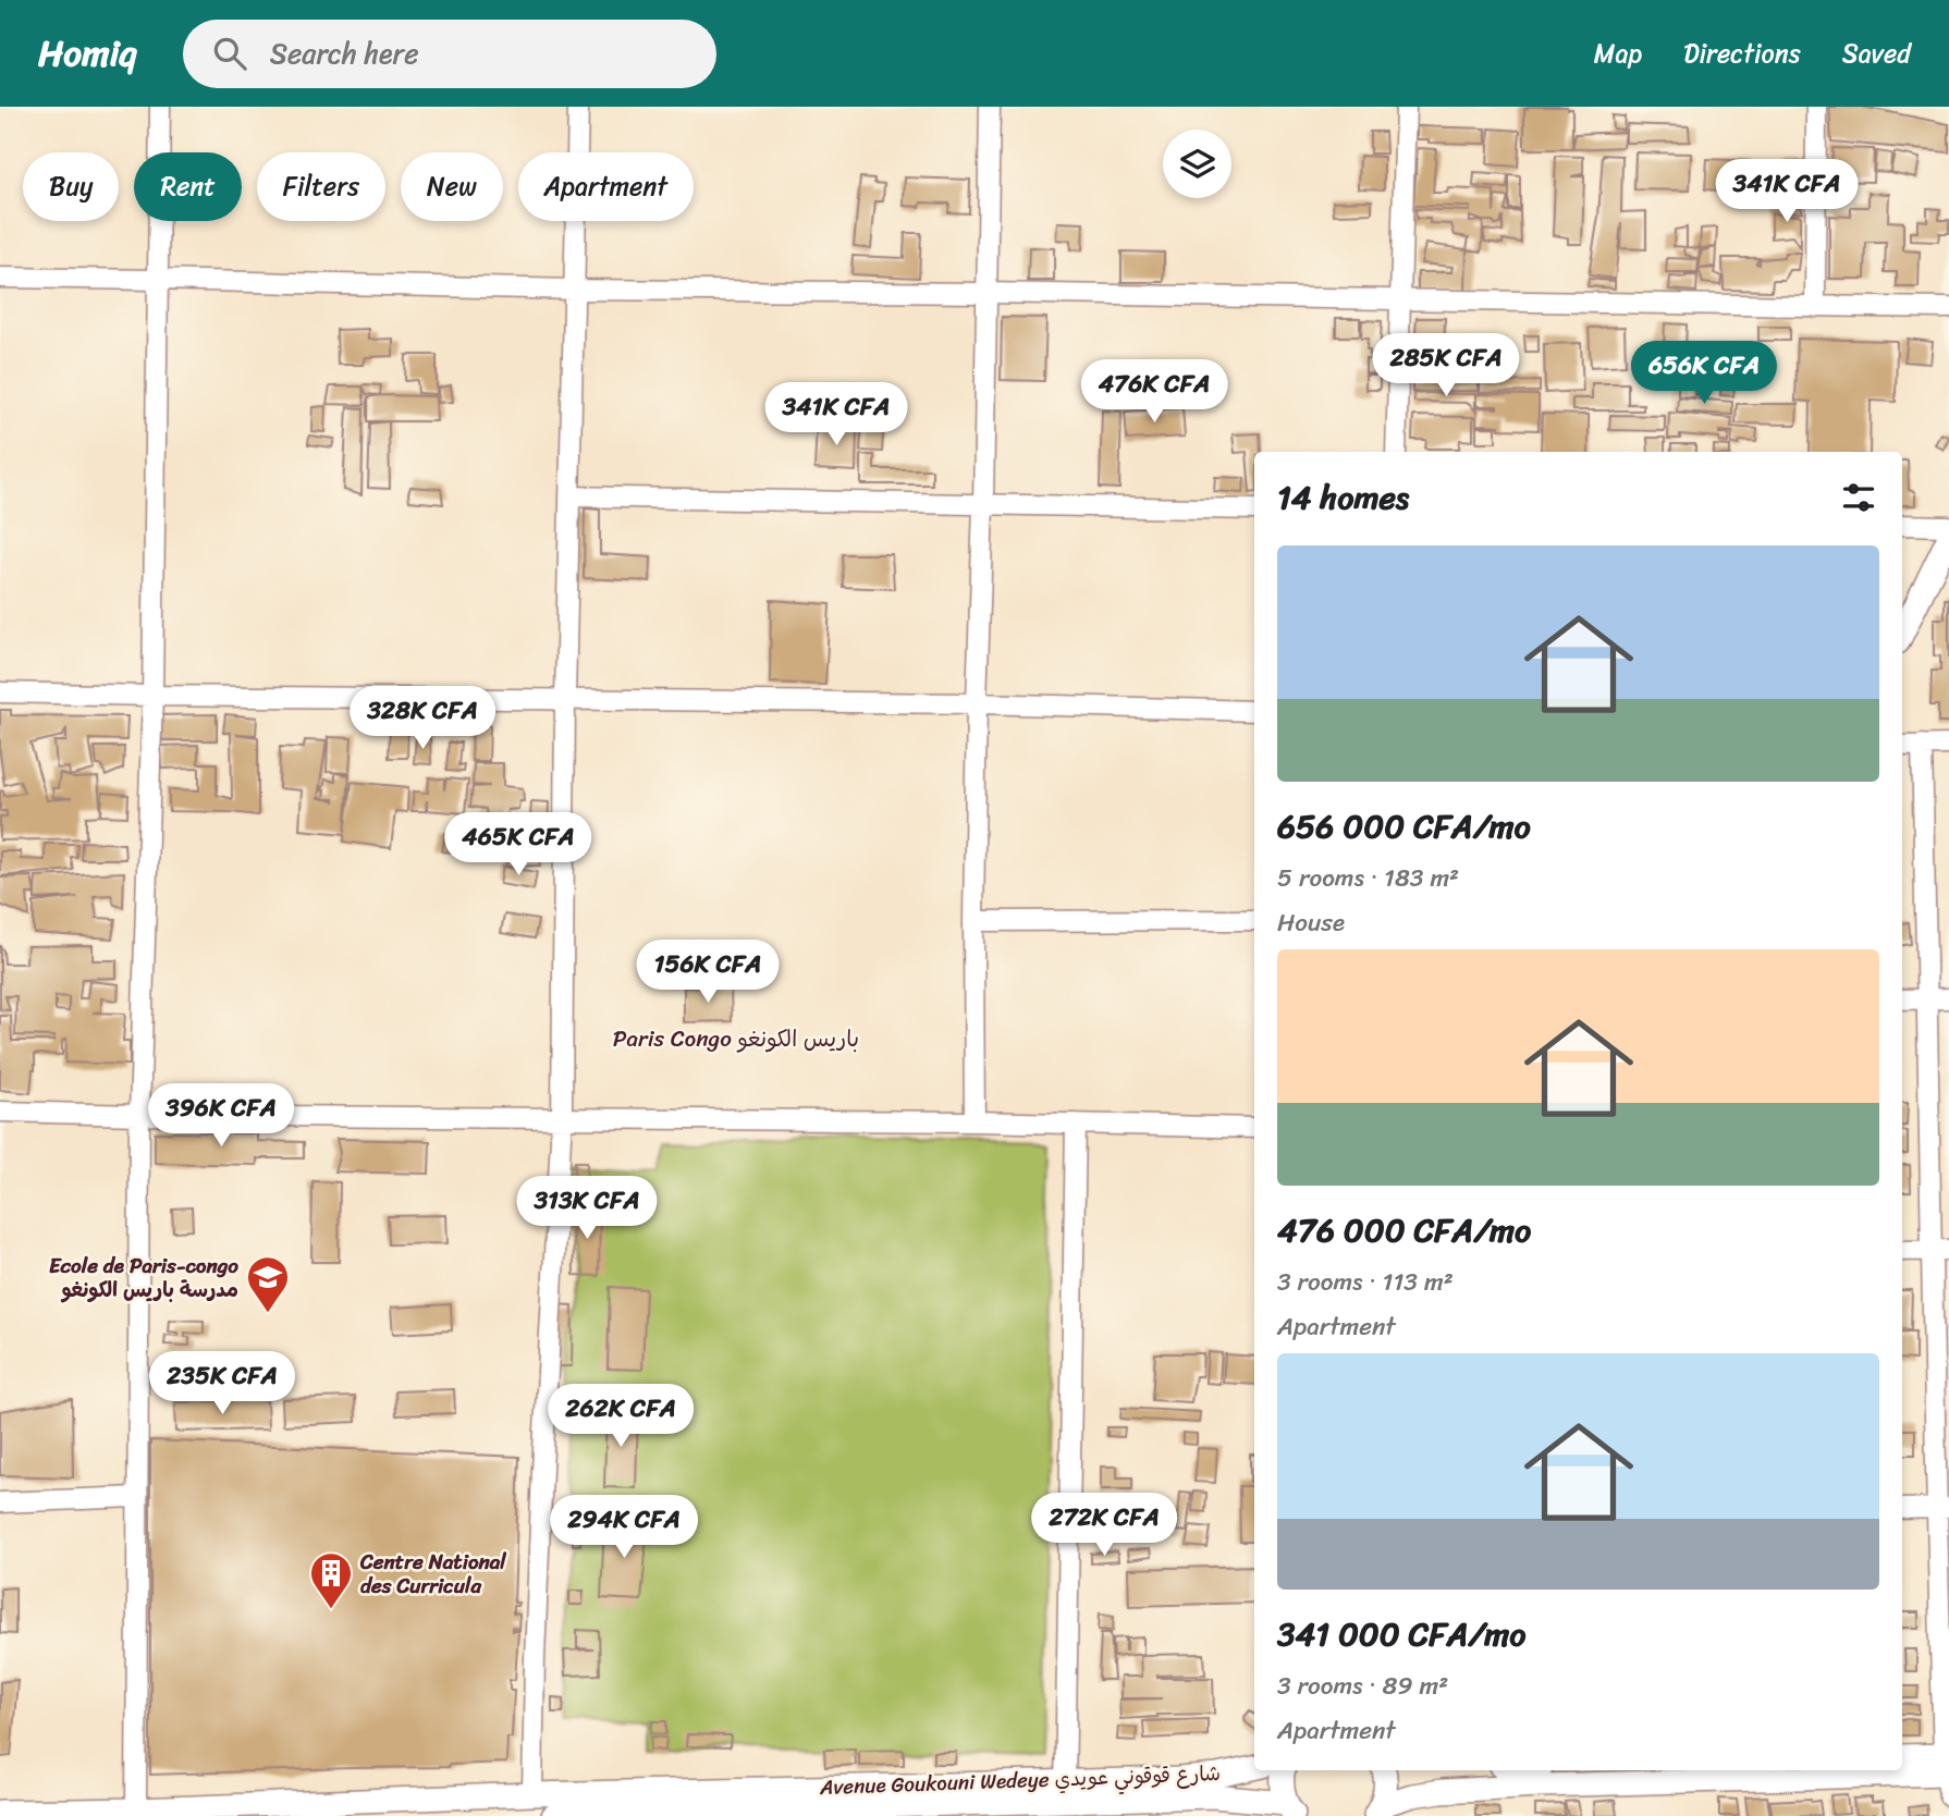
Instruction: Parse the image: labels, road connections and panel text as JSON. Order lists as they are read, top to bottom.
{
  "streets": {
    "street": ["Avenue Goukouni Wedeye شارع قوقوني عويدي"]
  },
  "districts": ["Paris Congo باريس الكونغو"],
  "places": {
    "school or university": ["Ecole de Paris-congo مدرسة باريس الكونغو"],
    "building": ["Centre National des Curricula"]
  },
  "page": {
    "header": "Homiq",
    "search": "Search here",
    "nav": ["Map", "Directions", "Saved"],
    "chip": [
      "Buy",
      "Rent",
      "Filters",
      "New",
      "Apartment"
    ],
    "price": [
      "341K CFA",
      "285K CFA",
      "656K CFA",
      "476K CFA",
      "341K CFA",
      "328K CFA",
      "465K CFA",
      "156K CFA",
      "396K CFA",
      "313K CFA",
      "235K CFA",
      "262K CFA",
      "272K CFA",
      "294K CFA"
    ],
    "heading": "14 homes",
    "list": [
      {
        "name": "656 000 CFA/mo",
        "note": "5 rooms · 183 m² · House"
      },
      {
        "name": "476 000 CFA/mo",
        "note": "3 rooms · 113 m² · Apartment"
      },
      {
        "name": "341 000 CFA/mo",
        "note": "3 rooms · 89 m² · Apartment"
      }
    ]
  }
}
